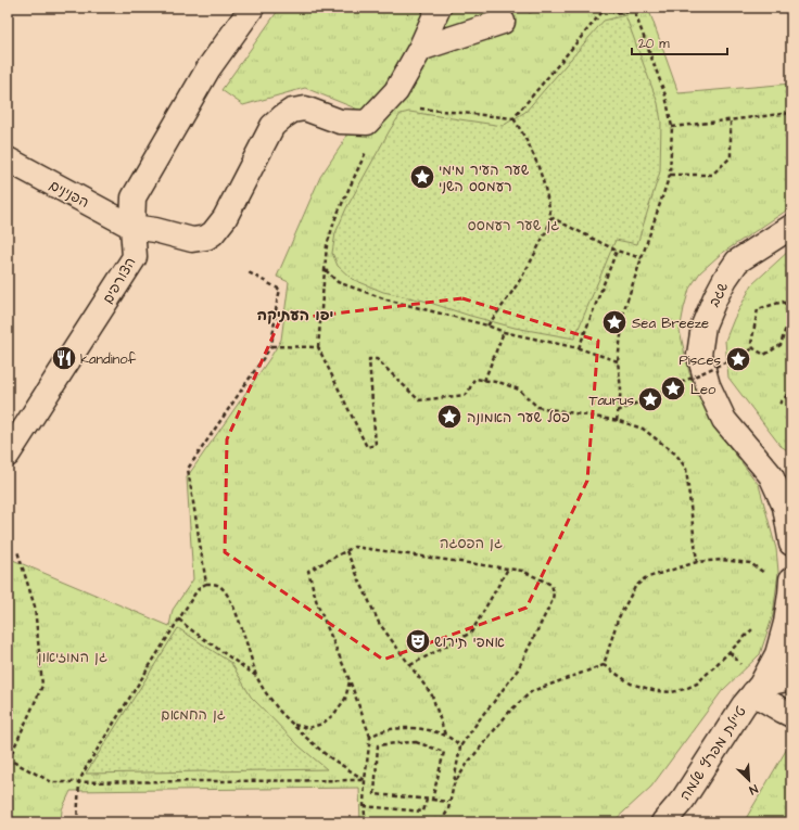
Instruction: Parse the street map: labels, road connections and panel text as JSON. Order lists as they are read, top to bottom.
{
  "streets": {
    "street": [
      "הפנינים",
      "הצורפים",
      "שגב",
      "טיילת מפרץ שלמה"
    ]
  },
  "crossings": [
    ["הפנינים", "הצורפים"]
  ],
  "districts": ["יפו העתיקה"],
  "parks": [
    "גן שער רעמסס",
    "גן הפסגה",
    "גן המוזיאון",
    "גן החמאם"
  ],
  "places": {
    "place": [
      "שער העיר מימי רעמסס השני",
      "Sea Breeze",
      "Pisces",
      "Leo",
      "Taurus",
      "פסל שער האמונה"
    ],
    "restaurant": ["kandinof"],
    "theatre": ["אמפי תירוש"]
  },
  "scale_bar": "20 m",
  "north": "bottom right"
}
